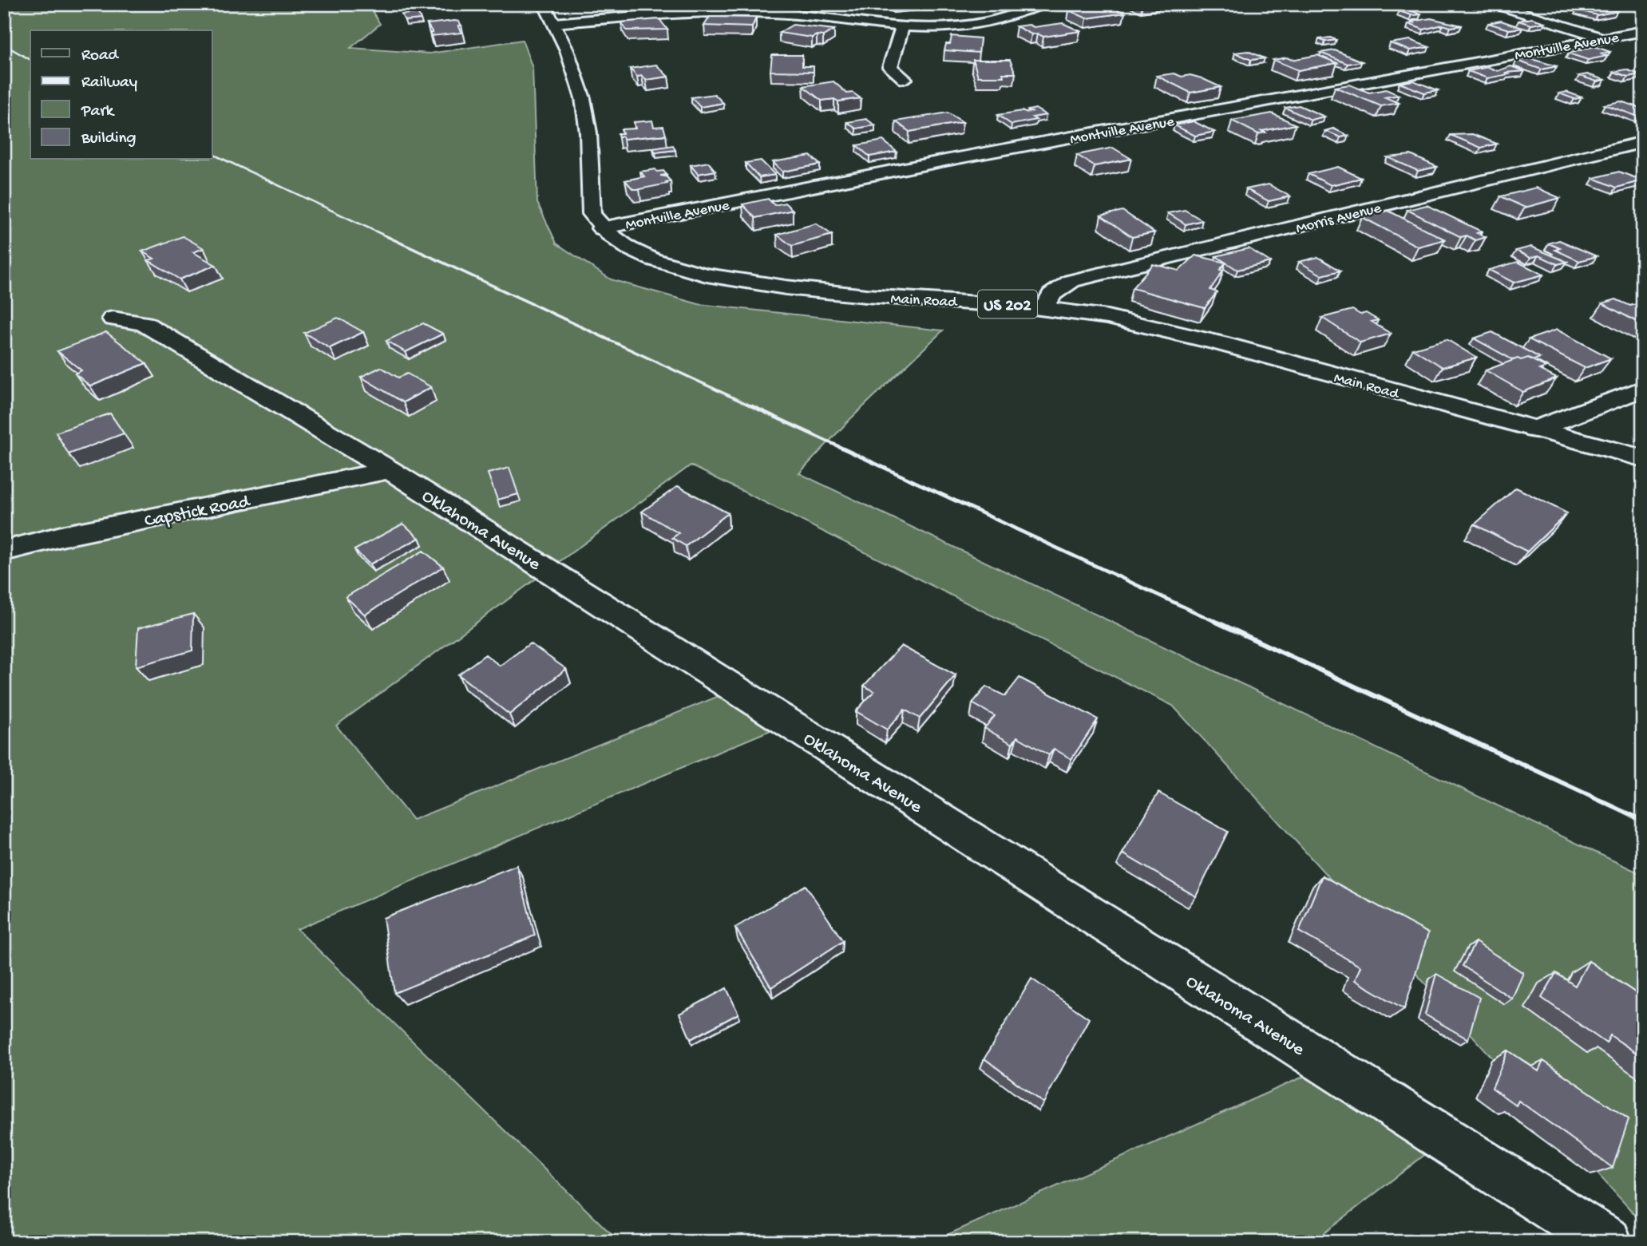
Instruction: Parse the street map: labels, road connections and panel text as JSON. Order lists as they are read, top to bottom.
{
  "streets": {
    "street": [
      "Montville Avenue",
      "Morris Avenue",
      "Main Road",
      "US 202",
      "Capstick Road",
      "Oklahoma Avenue"
    ]
  },
  "crossings": [
    ["Montville Avenue", "Main Road"],
    ["Morris Avenue", "Main Road"],
    ["Capstick Road", "Oklahoma Avenue"]
  ],
  "legend": [
    "Road",
    "Railway",
    "Park",
    "Building"
  ]
}
